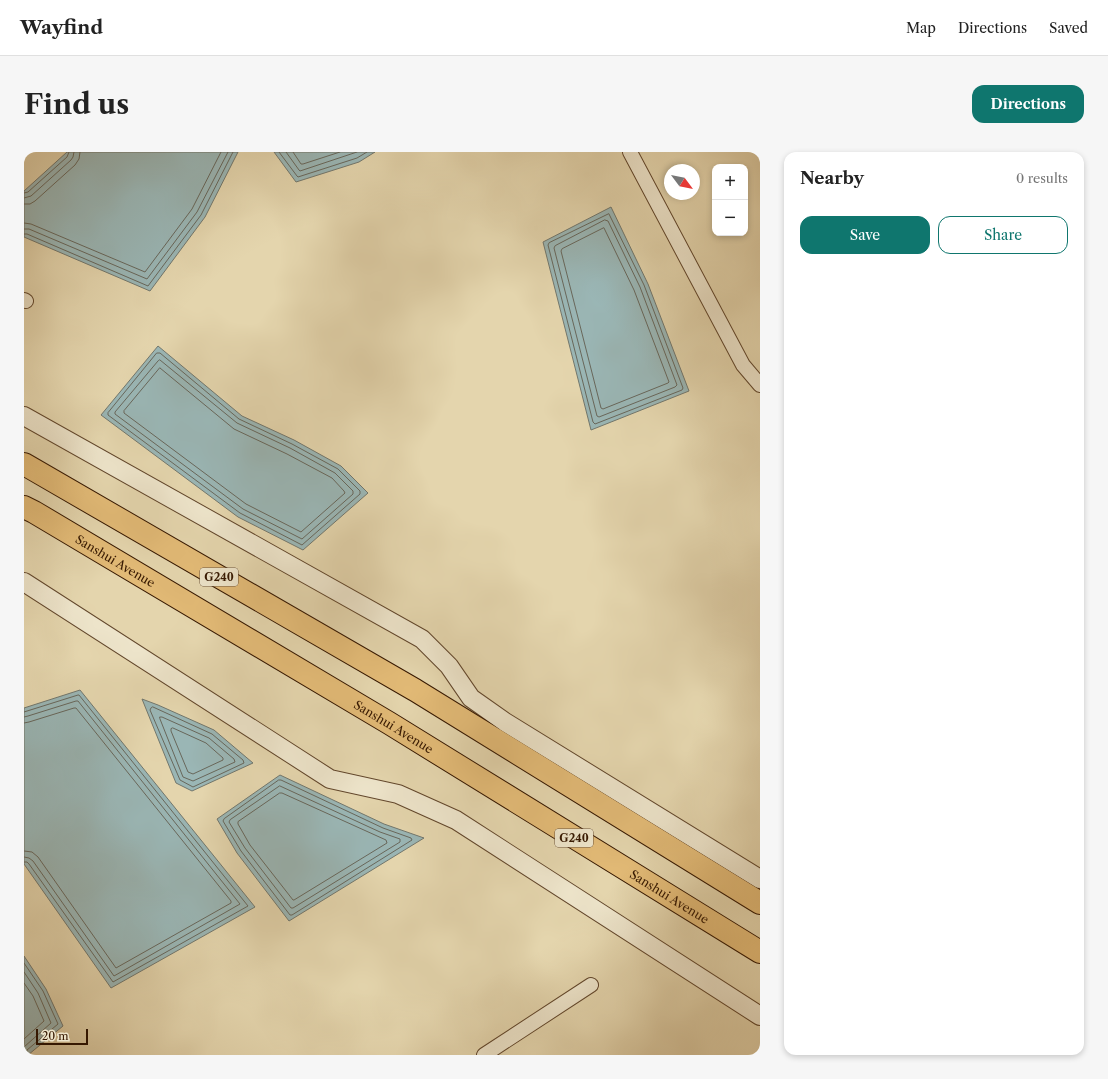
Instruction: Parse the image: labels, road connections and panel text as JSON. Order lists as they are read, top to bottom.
{
  "streets": {
    "highway": ["Sanshui Avenue", "G240"]
  },
  "scale_bar": "20 m",
  "north": "bottom right",
  "page": {
    "header": "Wayfind",
    "nav": ["Map", "Directions", "Saved"],
    "buttons": [
      "Directions",
      ["Save", "Share"]
    ],
    "title": "Find us",
    "heading": ["Nearby", "0 results"],
    "map_buttons": ["+", "−"],
    "scale": "20 m"
  }
}
